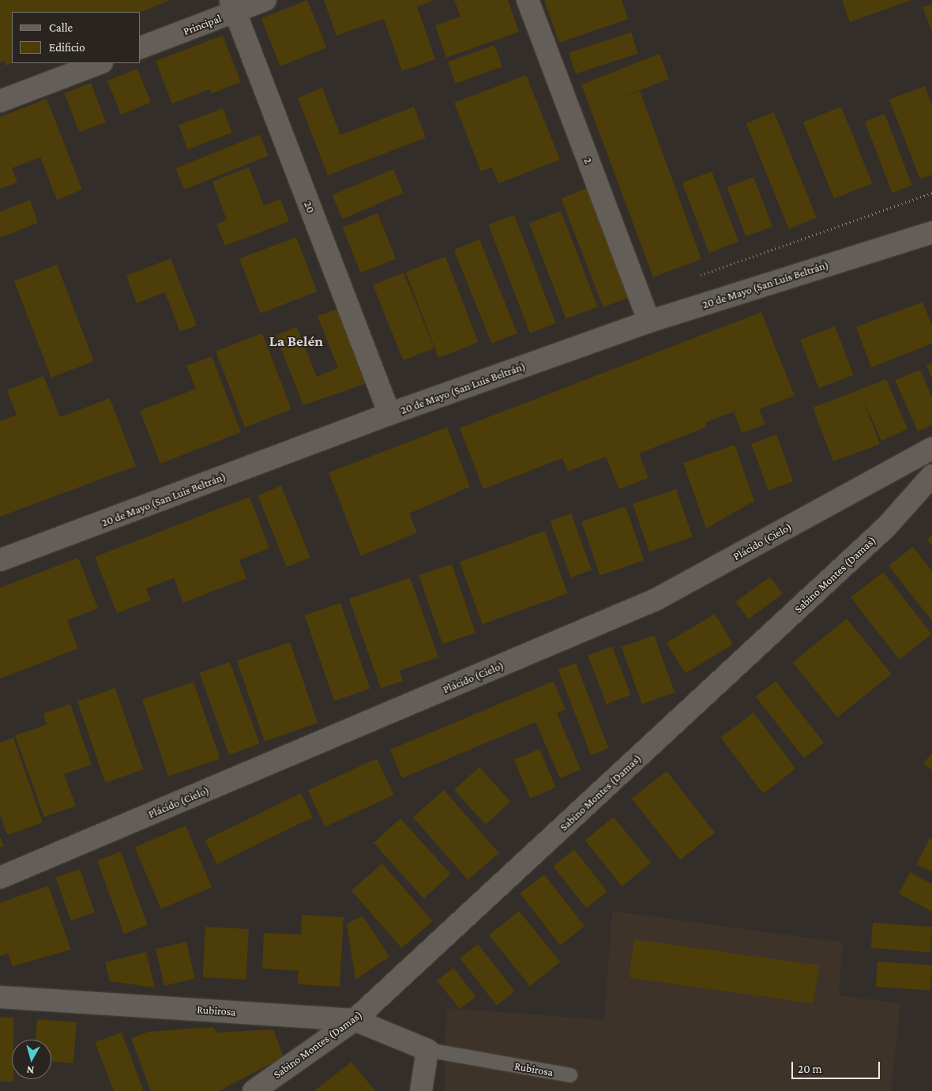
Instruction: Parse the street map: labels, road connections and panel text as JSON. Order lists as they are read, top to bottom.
{
  "streets": {
    "street": [
      "Principal",
      "2",
      "20",
      "20 de Mayo (San Luis Beltrán)",
      "Plácido (Cielo)",
      "Sabino Montes (Damas)",
      "Rubirosa"
    ]
  },
  "crossings": [
    ["Principal", "20"],
    ["2", "20 de Mayo (San Luis Beltrán)"],
    ["20", "20 de Mayo (San Luis Beltrán)"],
    ["Sabino Montes (Damas)", "Rubirosa"]
  ],
  "districts": ["La Belén"],
  "legend": ["Calle", "Edificio"],
  "scale_bar": "20 m",
  "north": "bottom"
}
